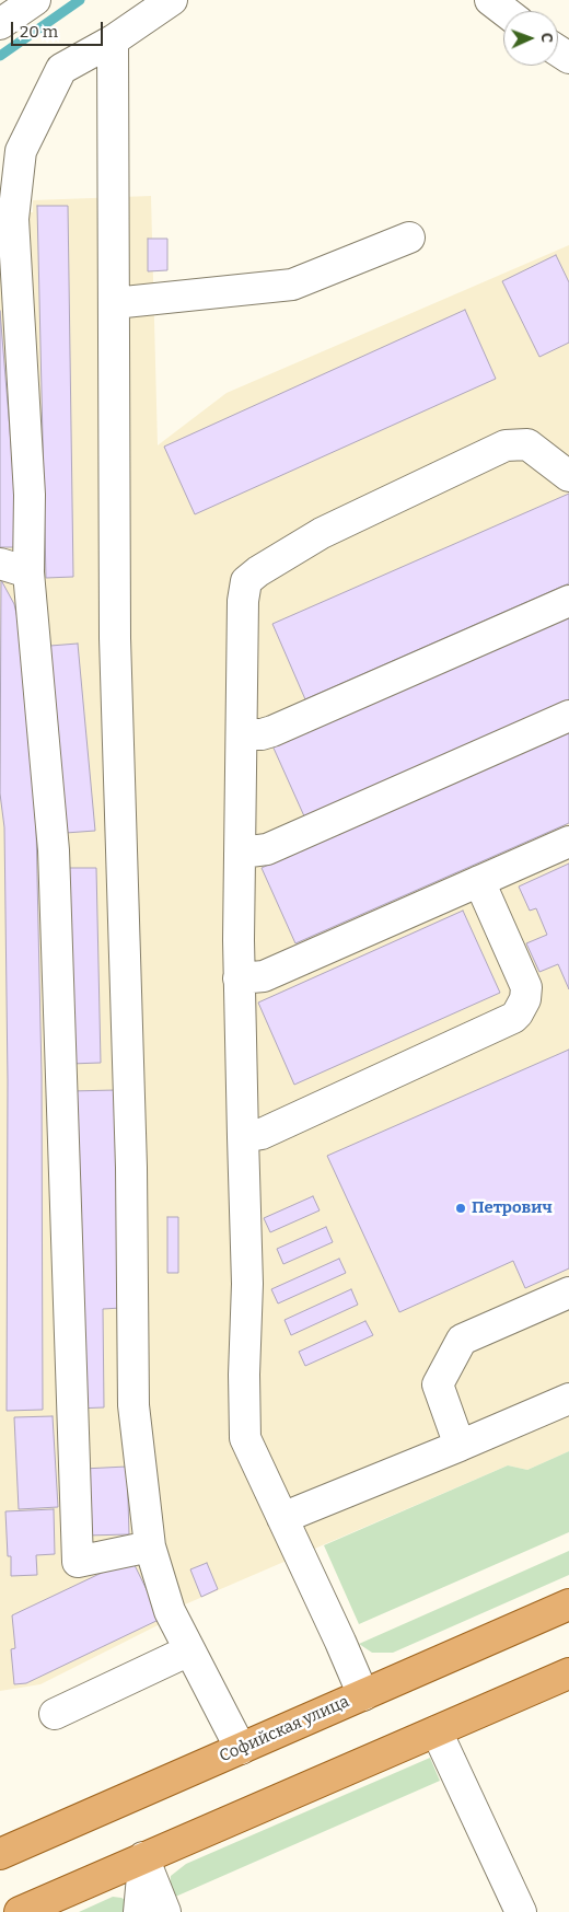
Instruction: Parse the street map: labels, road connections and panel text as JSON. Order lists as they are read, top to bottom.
{
  "streets": {
    "main road": ["Софийская улица"]
  },
  "places": ["Петрович"],
  "scale_bar": "20 m",
  "north": "right"
}
